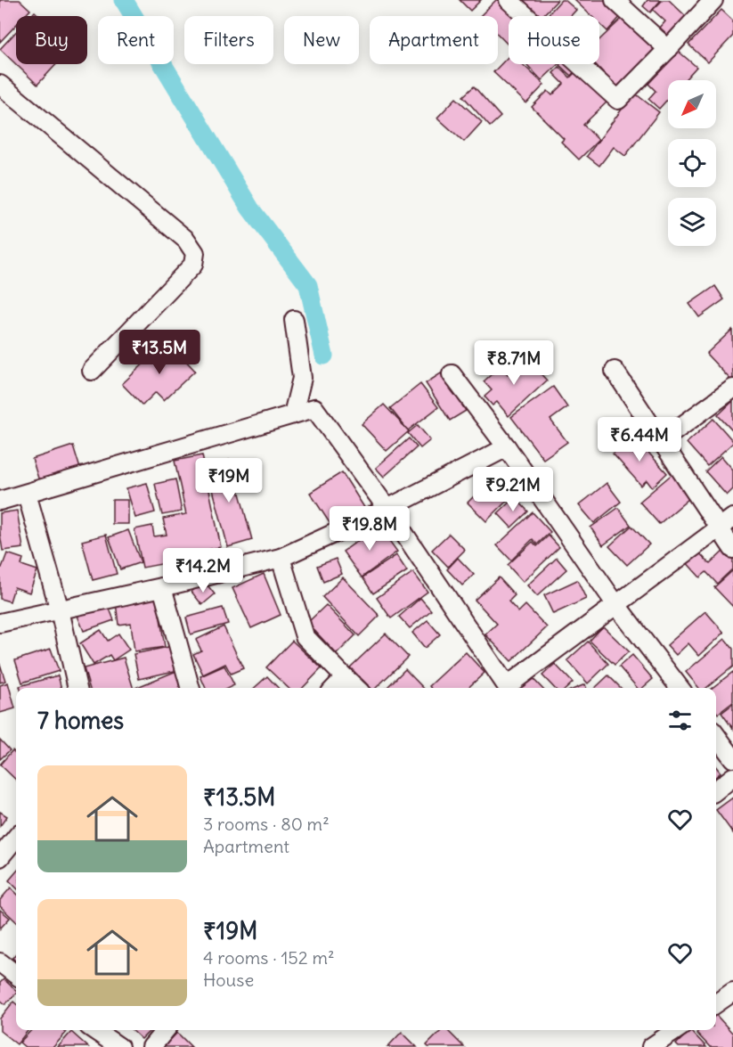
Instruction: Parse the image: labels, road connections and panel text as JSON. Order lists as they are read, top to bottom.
{
  "north": "bottom left",
  "page": {
    "chip": [
      "Buy",
      "Rent",
      "Filters",
      "New",
      "Apartment",
      "House"
    ],
    "price": [
      "₹13.5M",
      "₹8.71M",
      "₹6.44M",
      "₹19M",
      "₹9.21M",
      "₹19.8M",
      "₹14.2M"
    ],
    "heading": "7 homes",
    "list": [
      {
        "name": "₹13.5M",
        "note": "3 rooms · 80 m² · Apartment"
      },
      {
        "name": "₹19M",
        "note": "4 rooms · 152 m² · House"
      }
    ]
  }
}
